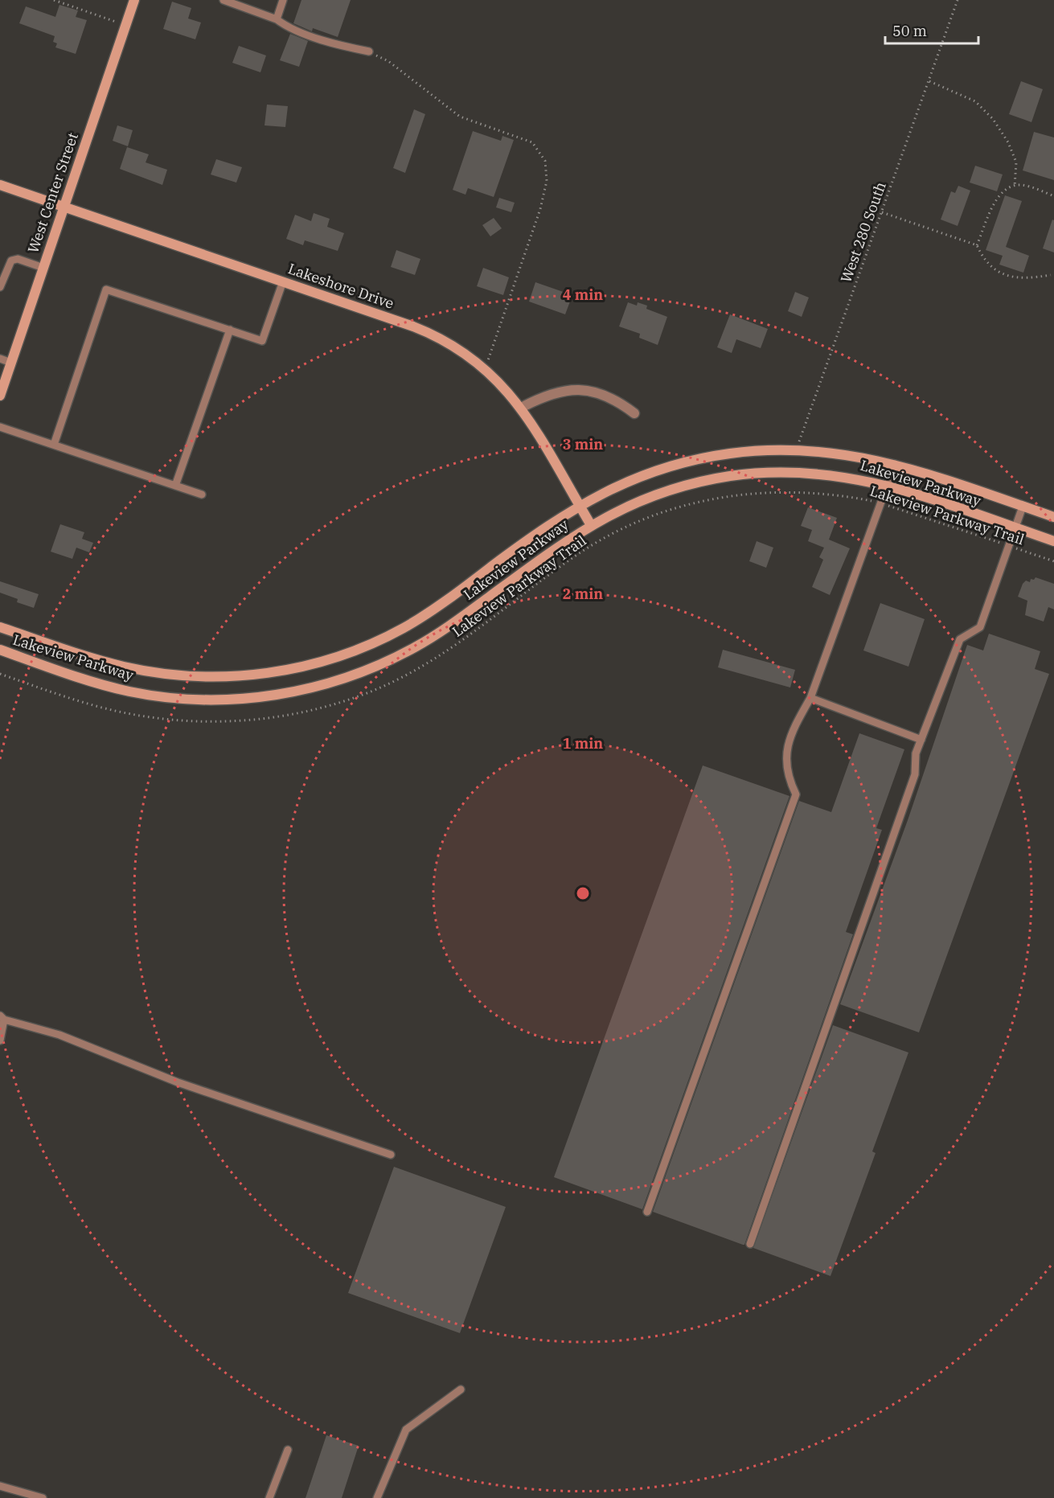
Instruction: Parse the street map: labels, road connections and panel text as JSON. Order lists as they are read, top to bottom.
{
  "streets": {
    "main road": ["West Center Street", "Lakeshore Drive", "Lakeview Parkway"],
    "path": ["West 280 South", "Lakeview Parkway Trail"]
  },
  "crossings": [
    ["West Center Street", "Lakeshore Drive"],
    ["West 280 South", "Lakeview Parkway"],
    ["Lakeshore Drive", "Lakeview Parkway"]
  ],
  "scale_bar": "50 m",
  "rings": [
    "4 min",
    "3 min",
    "2 min",
    "1 min"
  ]
}
